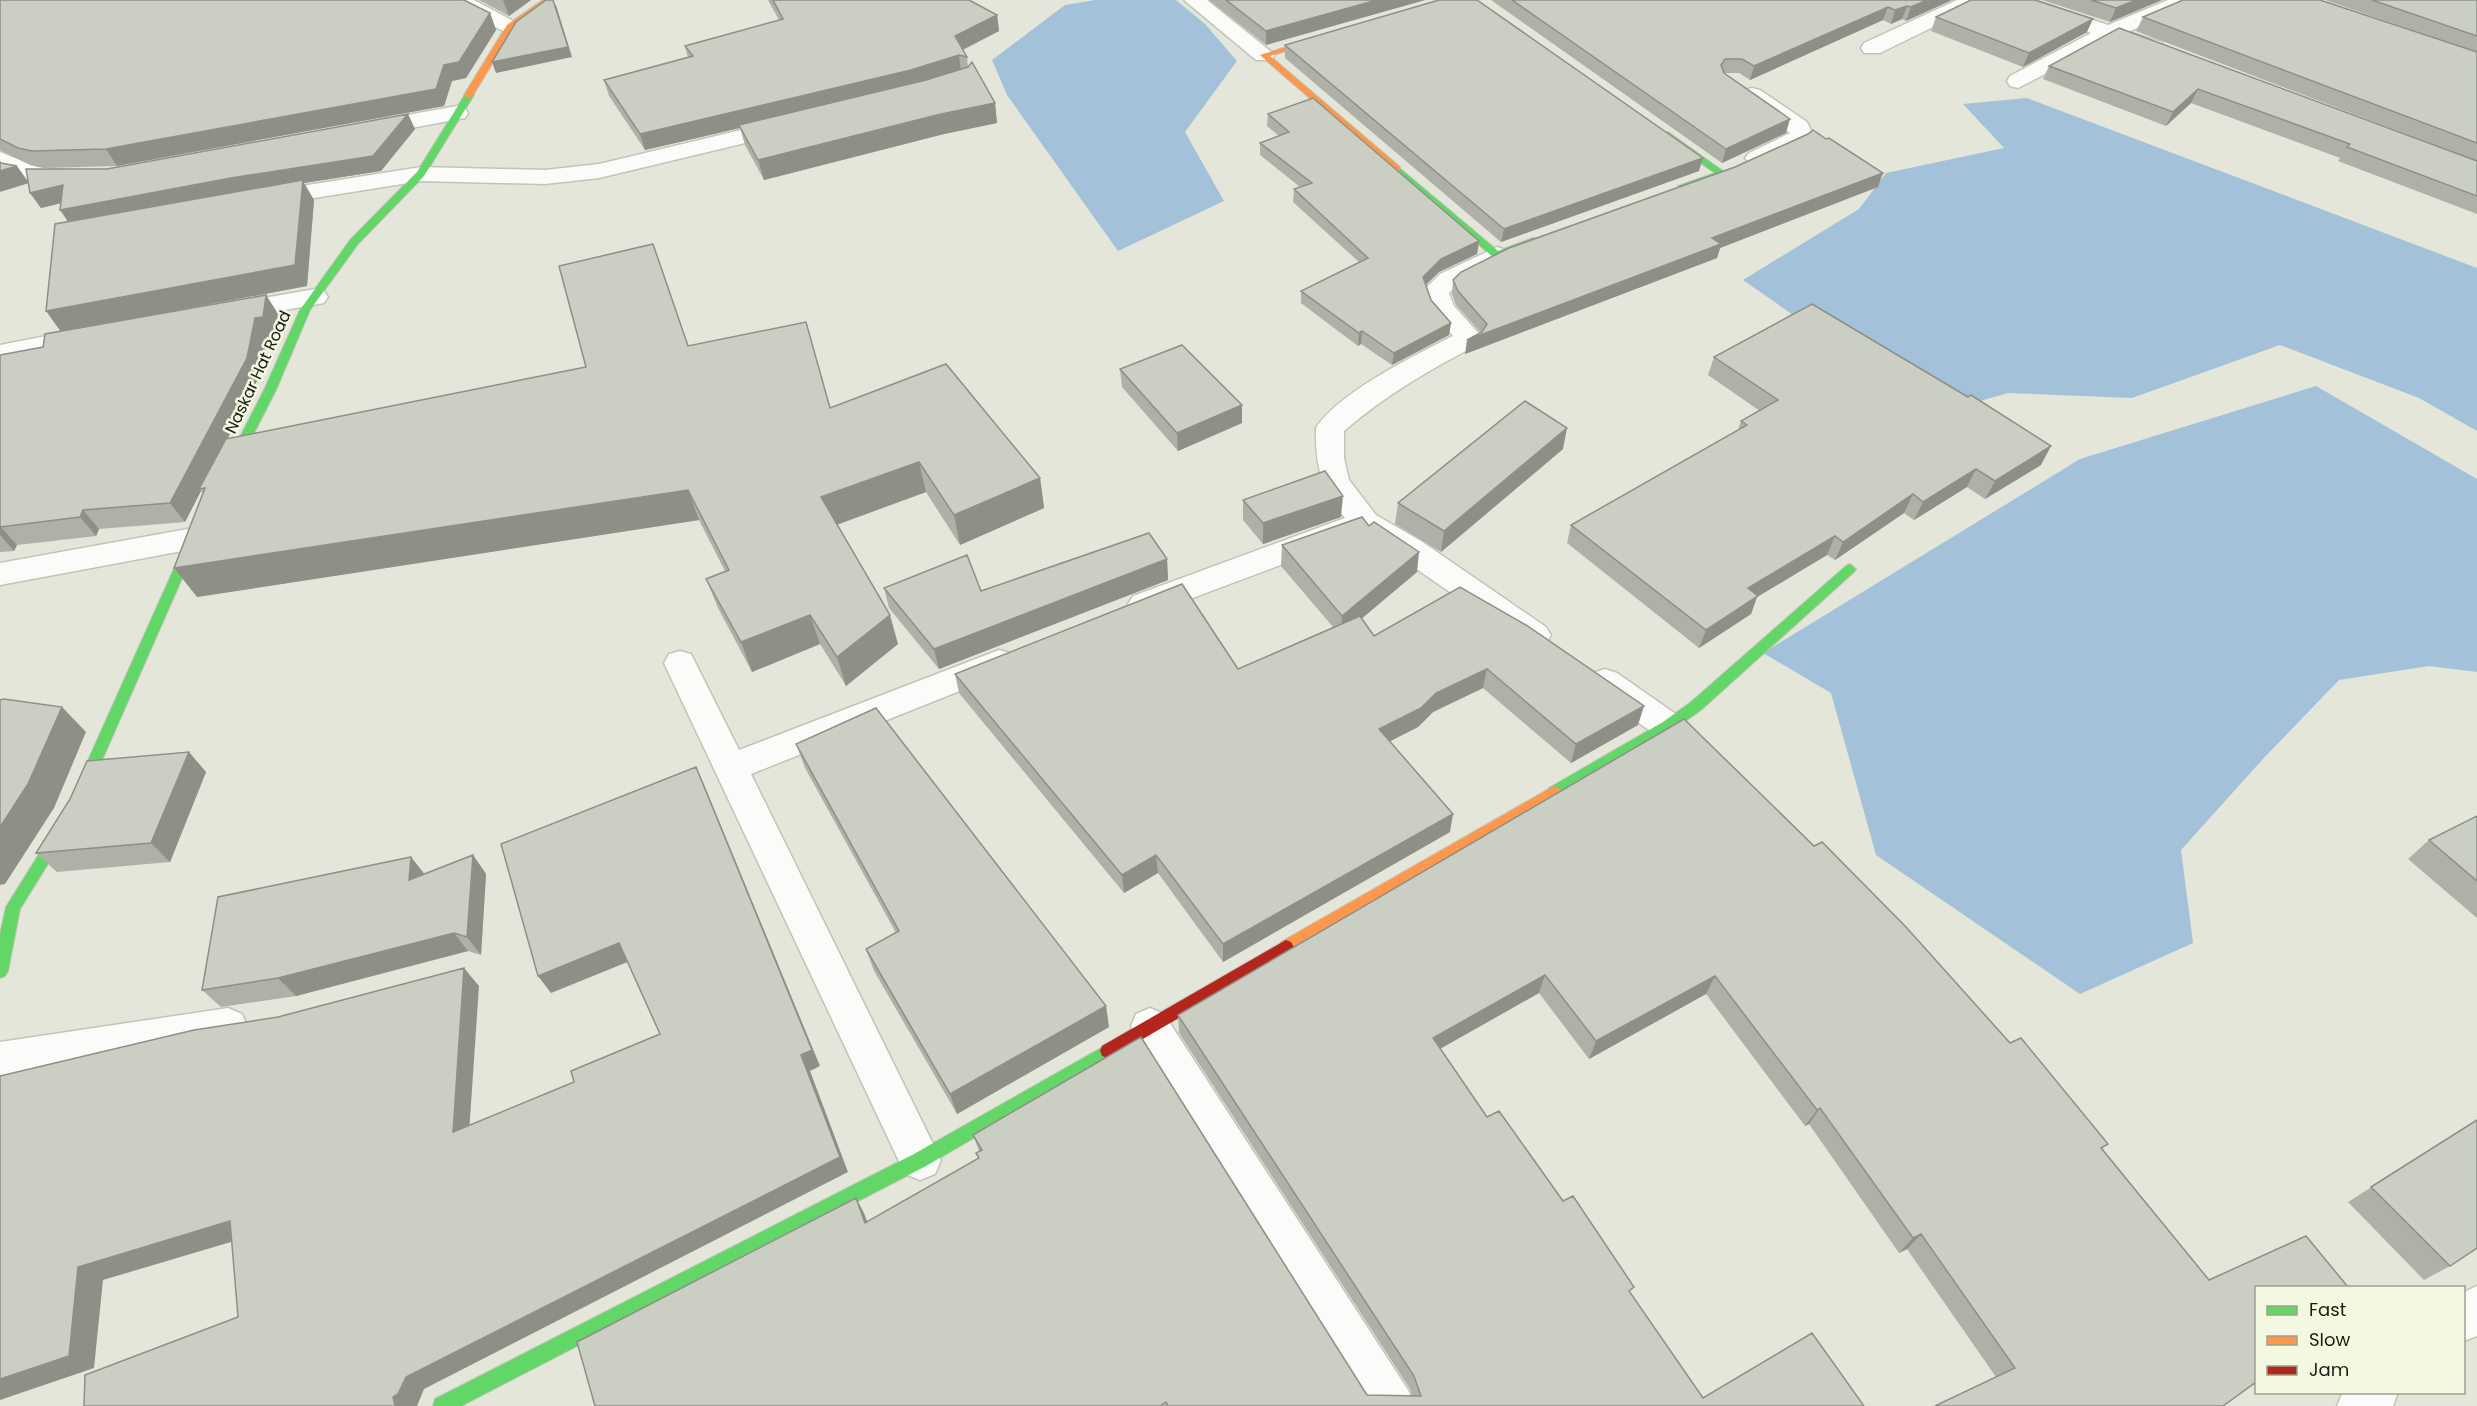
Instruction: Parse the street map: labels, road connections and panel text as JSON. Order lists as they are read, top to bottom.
{
  "streets": {
    "street": ["Naskar Hat Road"]
  },
  "legend": ["Fast", "Slow", "Jam"]
}
